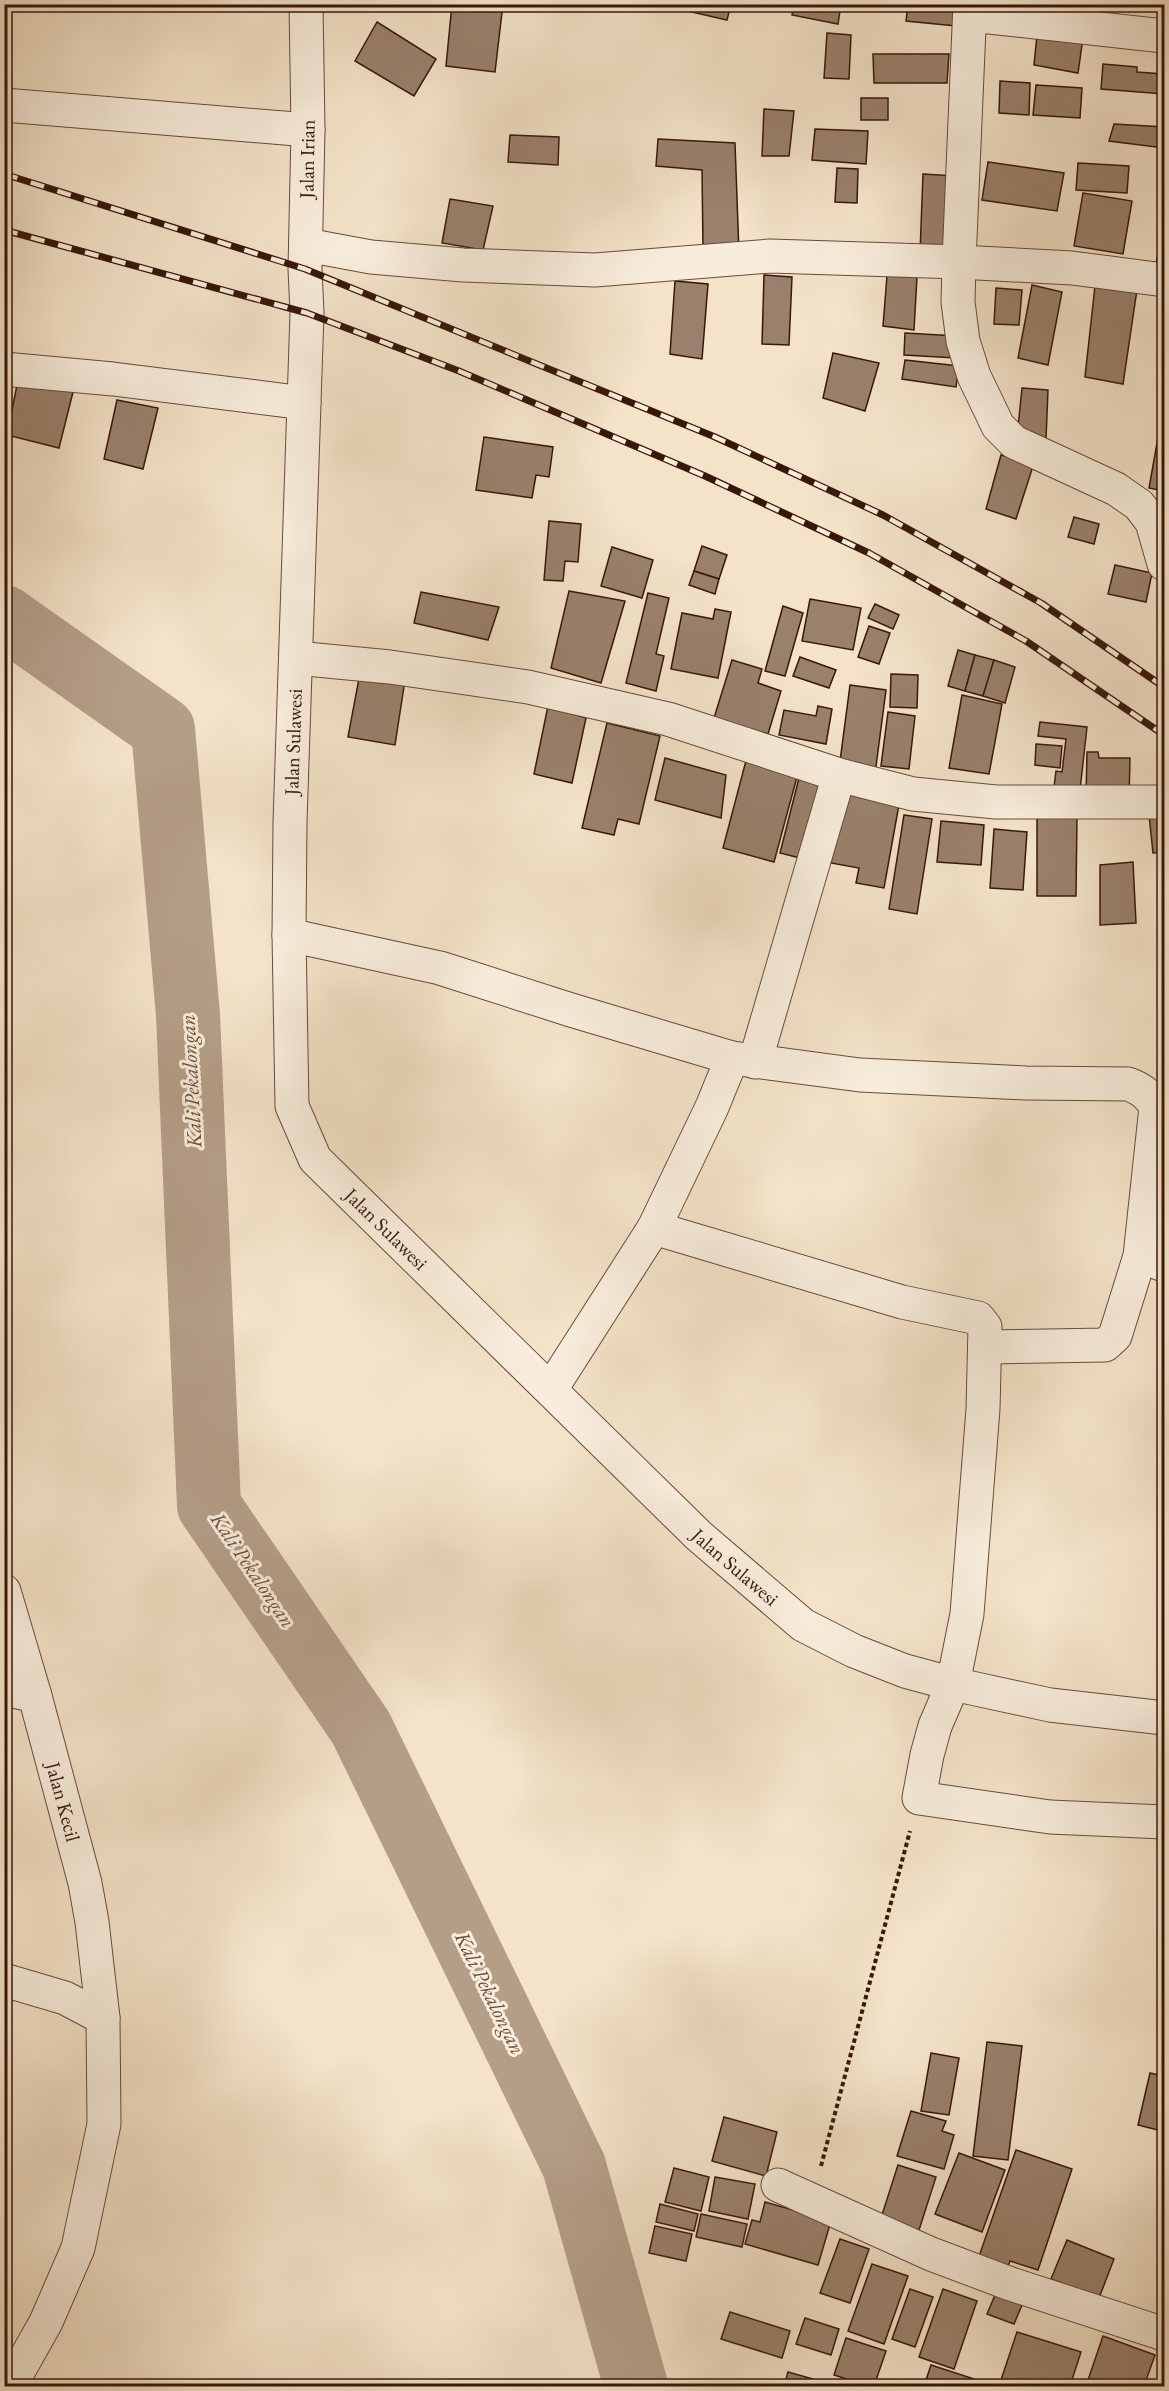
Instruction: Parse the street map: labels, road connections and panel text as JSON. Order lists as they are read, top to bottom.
{
  "streets": {
    "street": ["Jalan Irian", "Jalan Sulawesi", "Jalan Kecil"]
  },
  "crossings": [
    ["Jalan Irian", "Jalan Sulawesi"]
  ],
  "water": ["Kali Pekalongan"]
}
